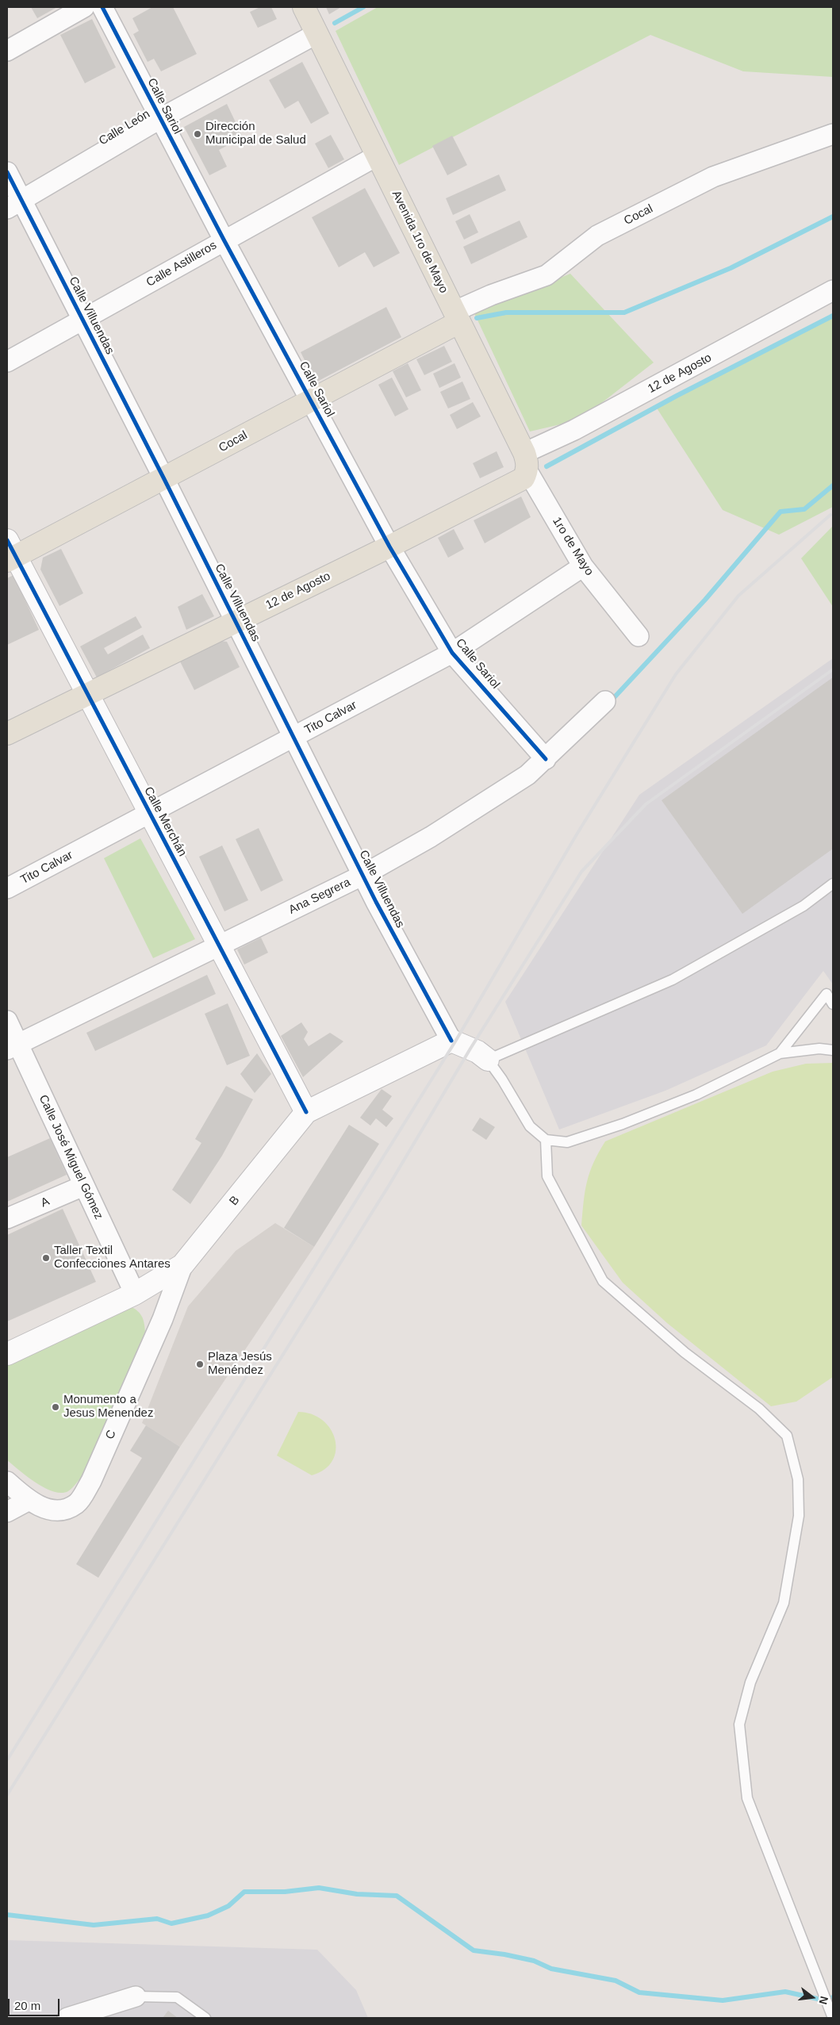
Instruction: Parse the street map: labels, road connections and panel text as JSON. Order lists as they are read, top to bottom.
{
  "streets": {
    "main road": ["Cocal", "Avenida 1ro de Mayo", "12 de Agosto"],
    "street": [
      "Calle Sariol",
      "Calle León",
      "Calle Astilleros",
      "Calle Villuendas",
      "1ro de Mayo",
      "Tito Calvar",
      "Calle Merchán",
      "Ana Segrera",
      "Calle José Miguel Gómez",
      "B",
      "A",
      "C"
    ]
  },
  "crossings": [
    ["Calle Sariol", "Calle León"],
    ["Calle Sariol", "Cocal"],
    ["Calle Sariol", "Calle Astilleros"],
    ["Calle Sariol", "12 de Agosto"],
    ["Calle Sariol", "Tito Calvar"],
    ["Calle Sariol", "Ana Segrera"],
    ["Calle León", "Avenida 1ro de Mayo"],
    ["Calle León", "Calle Villuendas"],
    ["Cocal", "Avenida 1ro de Mayo"],
    ["Cocal", "Calle Villuendas"],
    ["Cocal", "Calle Merchán"],
    ["Avenida 1ro de Mayo", "Calle Astilleros"],
    ["Avenida 1ro de Mayo", "12 de Agosto"],
    ["Avenida 1ro de Mayo", "1ro de Mayo"],
    ["Calle Astilleros", "Calle Villuendas"],
    ["Calle Villuendas", "12 de Agosto"],
    ["Calle Villuendas", "Tito Calvar"],
    ["Calle Villuendas", "Ana Segrera"],
    ["Calle Villuendas", "B"],
    ["12 de Agosto", "1ro de Mayo"],
    ["12 de Agosto", "Calle Merchán"],
    ["1ro de Mayo", "Tito Calvar"],
    ["Tito Calvar", "Calle Merchán"],
    ["Calle Merchán", "Ana Segrera"],
    ["Calle Merchán", "B"],
    ["Ana Segrera", "Calle José Miguel Gómez"],
    ["Calle José Miguel Gómez", "B"],
    ["Calle José Miguel Gómez", "A"],
    ["B", "C"]
  ],
  "places": [
    "Dirección Municipal de Salud",
    "Taller Textil Confecciones Antares",
    "Plaza Jesús Menéndez",
    "Monumento a Jesus Menendez"
  ],
  "scale_bar": "20 m",
  "north": "right"
}
